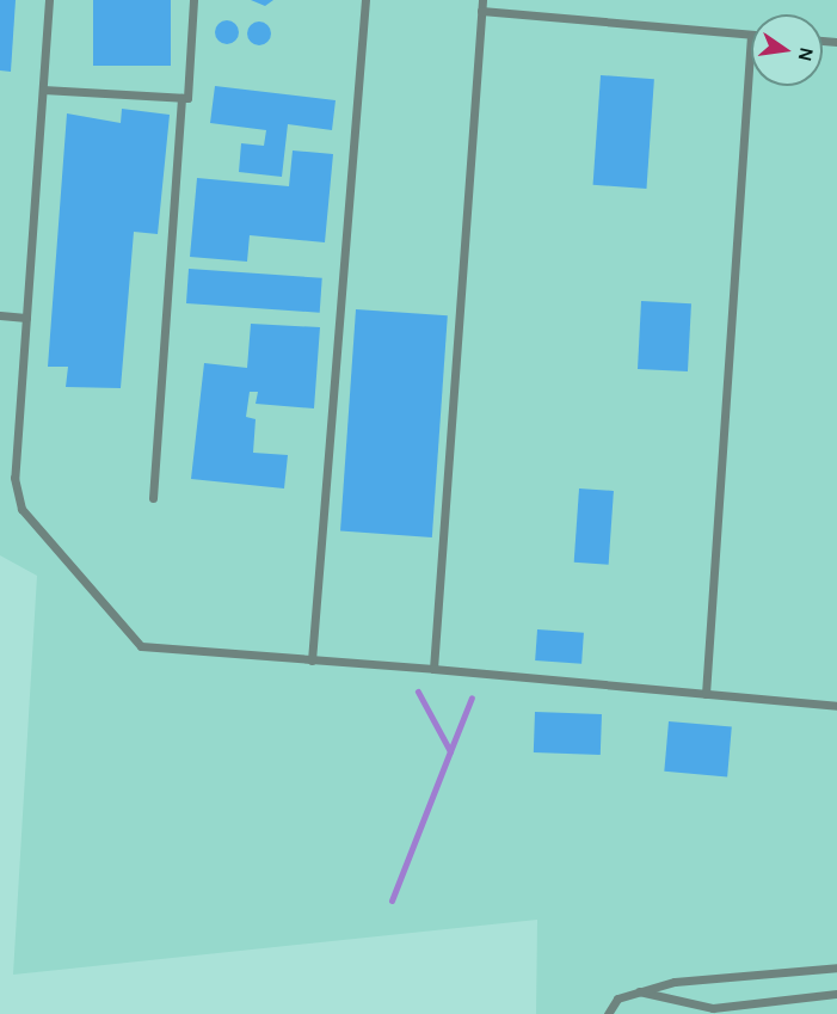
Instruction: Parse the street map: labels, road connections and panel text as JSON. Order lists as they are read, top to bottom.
{
  "north": "right"
}
